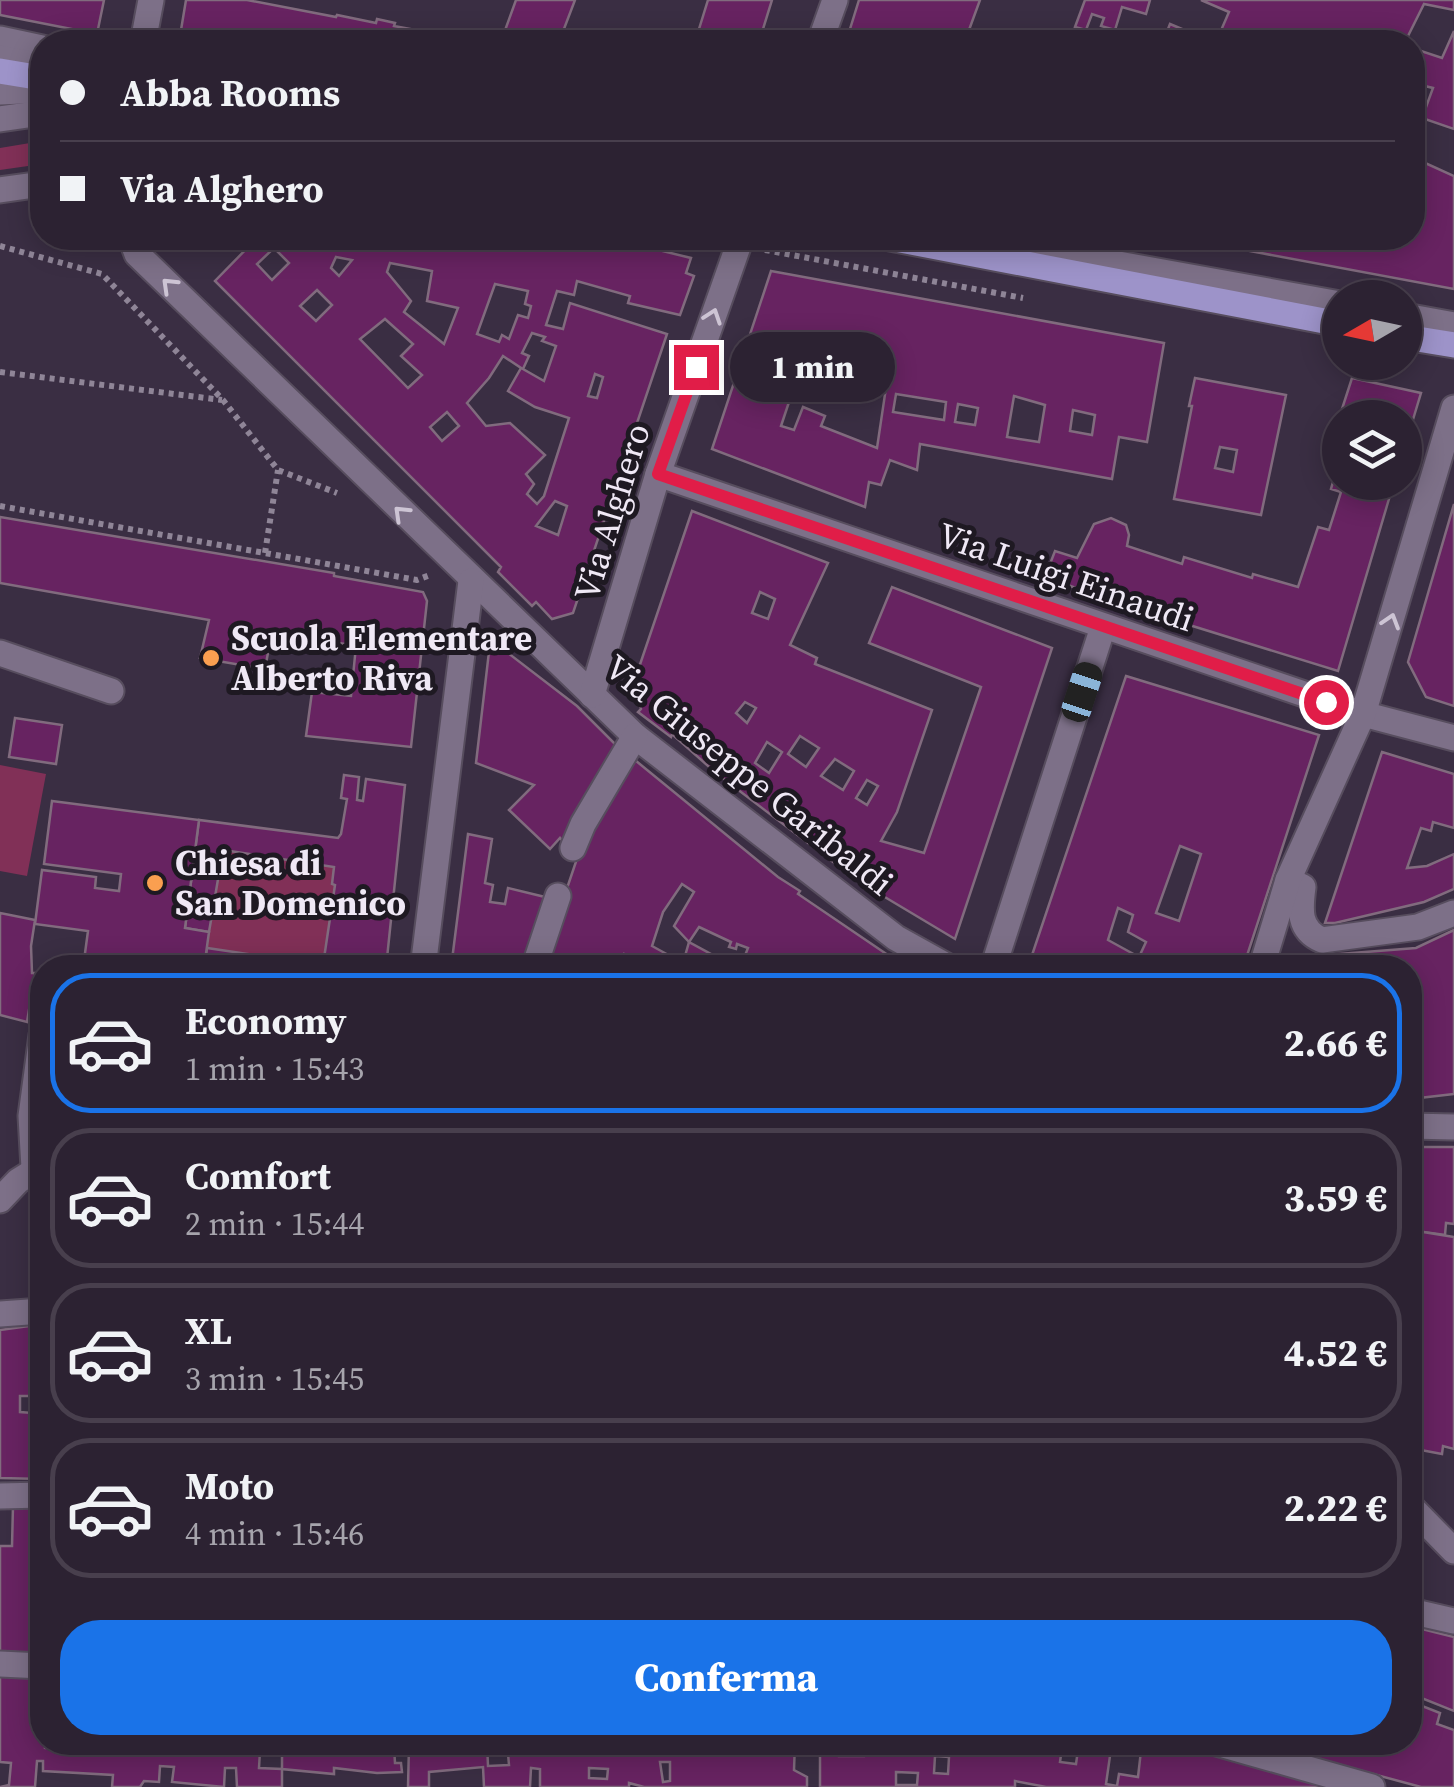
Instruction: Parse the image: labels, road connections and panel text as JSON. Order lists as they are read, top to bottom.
{
  "streets": {
    "street": ["Via Alghero", "Via Luigi Einaudi", "Via Giuseppe Garibaldi"]
  },
  "crossings": [
    ["Via Alghero", "Via Luigi Einaudi"],
    ["Via Alghero", "Via Giuseppe Garibaldi"]
  ],
  "one_way": ["Via Alghero", "Via Giuseppe Garibaldi"],
  "places": ["Scuola Elementare Alberto Riva", "Chiesa di San Domenico"],
  "north": "left",
  "page": {
    "banner": ["Abba Rooms", "Via Alghero"],
    "bubble": "1 min",
    "list": [
      {
        "name": "Economy",
        "note": "1 min · 15:43",
        "value": "2.66 €"
      },
      {
        "name": "Comfort",
        "note": "2 min · 15:44",
        "value": "3.59 €"
      },
      {
        "name": "XL",
        "note": "3 min · 15:45",
        "value": "4.52 €"
      },
      {
        "name": "Moto",
        "note": "4 min · 15:46",
        "value": "2.22 €"
      }
    ],
    "buttons": "Conferma"
  }
}
